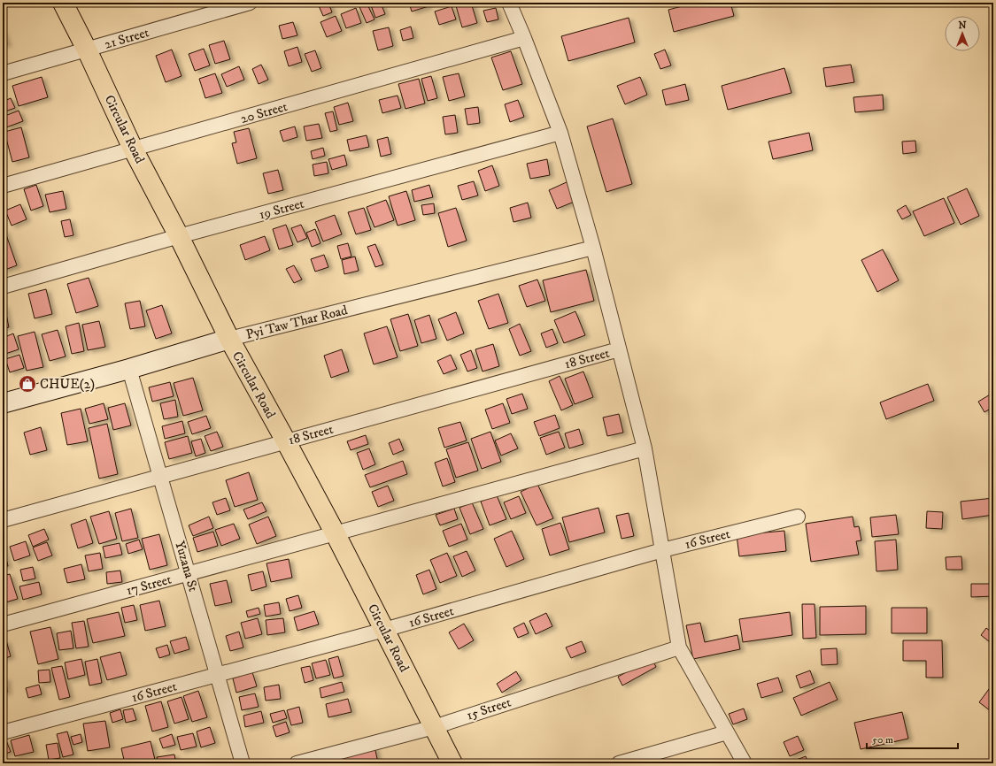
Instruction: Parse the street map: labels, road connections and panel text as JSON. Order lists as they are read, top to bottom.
{
  "streets": {
    "main road": ["Circular Road"],
    "street": [
      "21 Street",
      "20 Street",
      "19 Street",
      "Pyi Taw Thar Road",
      "18 Street",
      "16 Street",
      "Yuzana St",
      "17 Street",
      "15 Street"
    ]
  },
  "crossings": [
    ["21 Street", "Circular Road"],
    ["20 Street", "Circular Road"],
    ["Circular Road", "19 Street"],
    ["Circular Road", "Pyi Taw Thar Road"],
    ["Circular Road", "18 Street"],
    ["Circular Road", "16 Street"],
    ["Circular Road", "17 Street"],
    ["Circular Road", "15 Street"],
    ["Pyi Taw Thar Road", "Yuzana St"],
    ["18 Street", "Yuzana St"],
    ["16 Street", "Yuzana St"],
    ["Yuzana St", "17 Street"]
  ],
  "places": {
    "shop": ["CHUE(2)"]
  },
  "scale_bar": "50 m",
  "north": "top"
}
